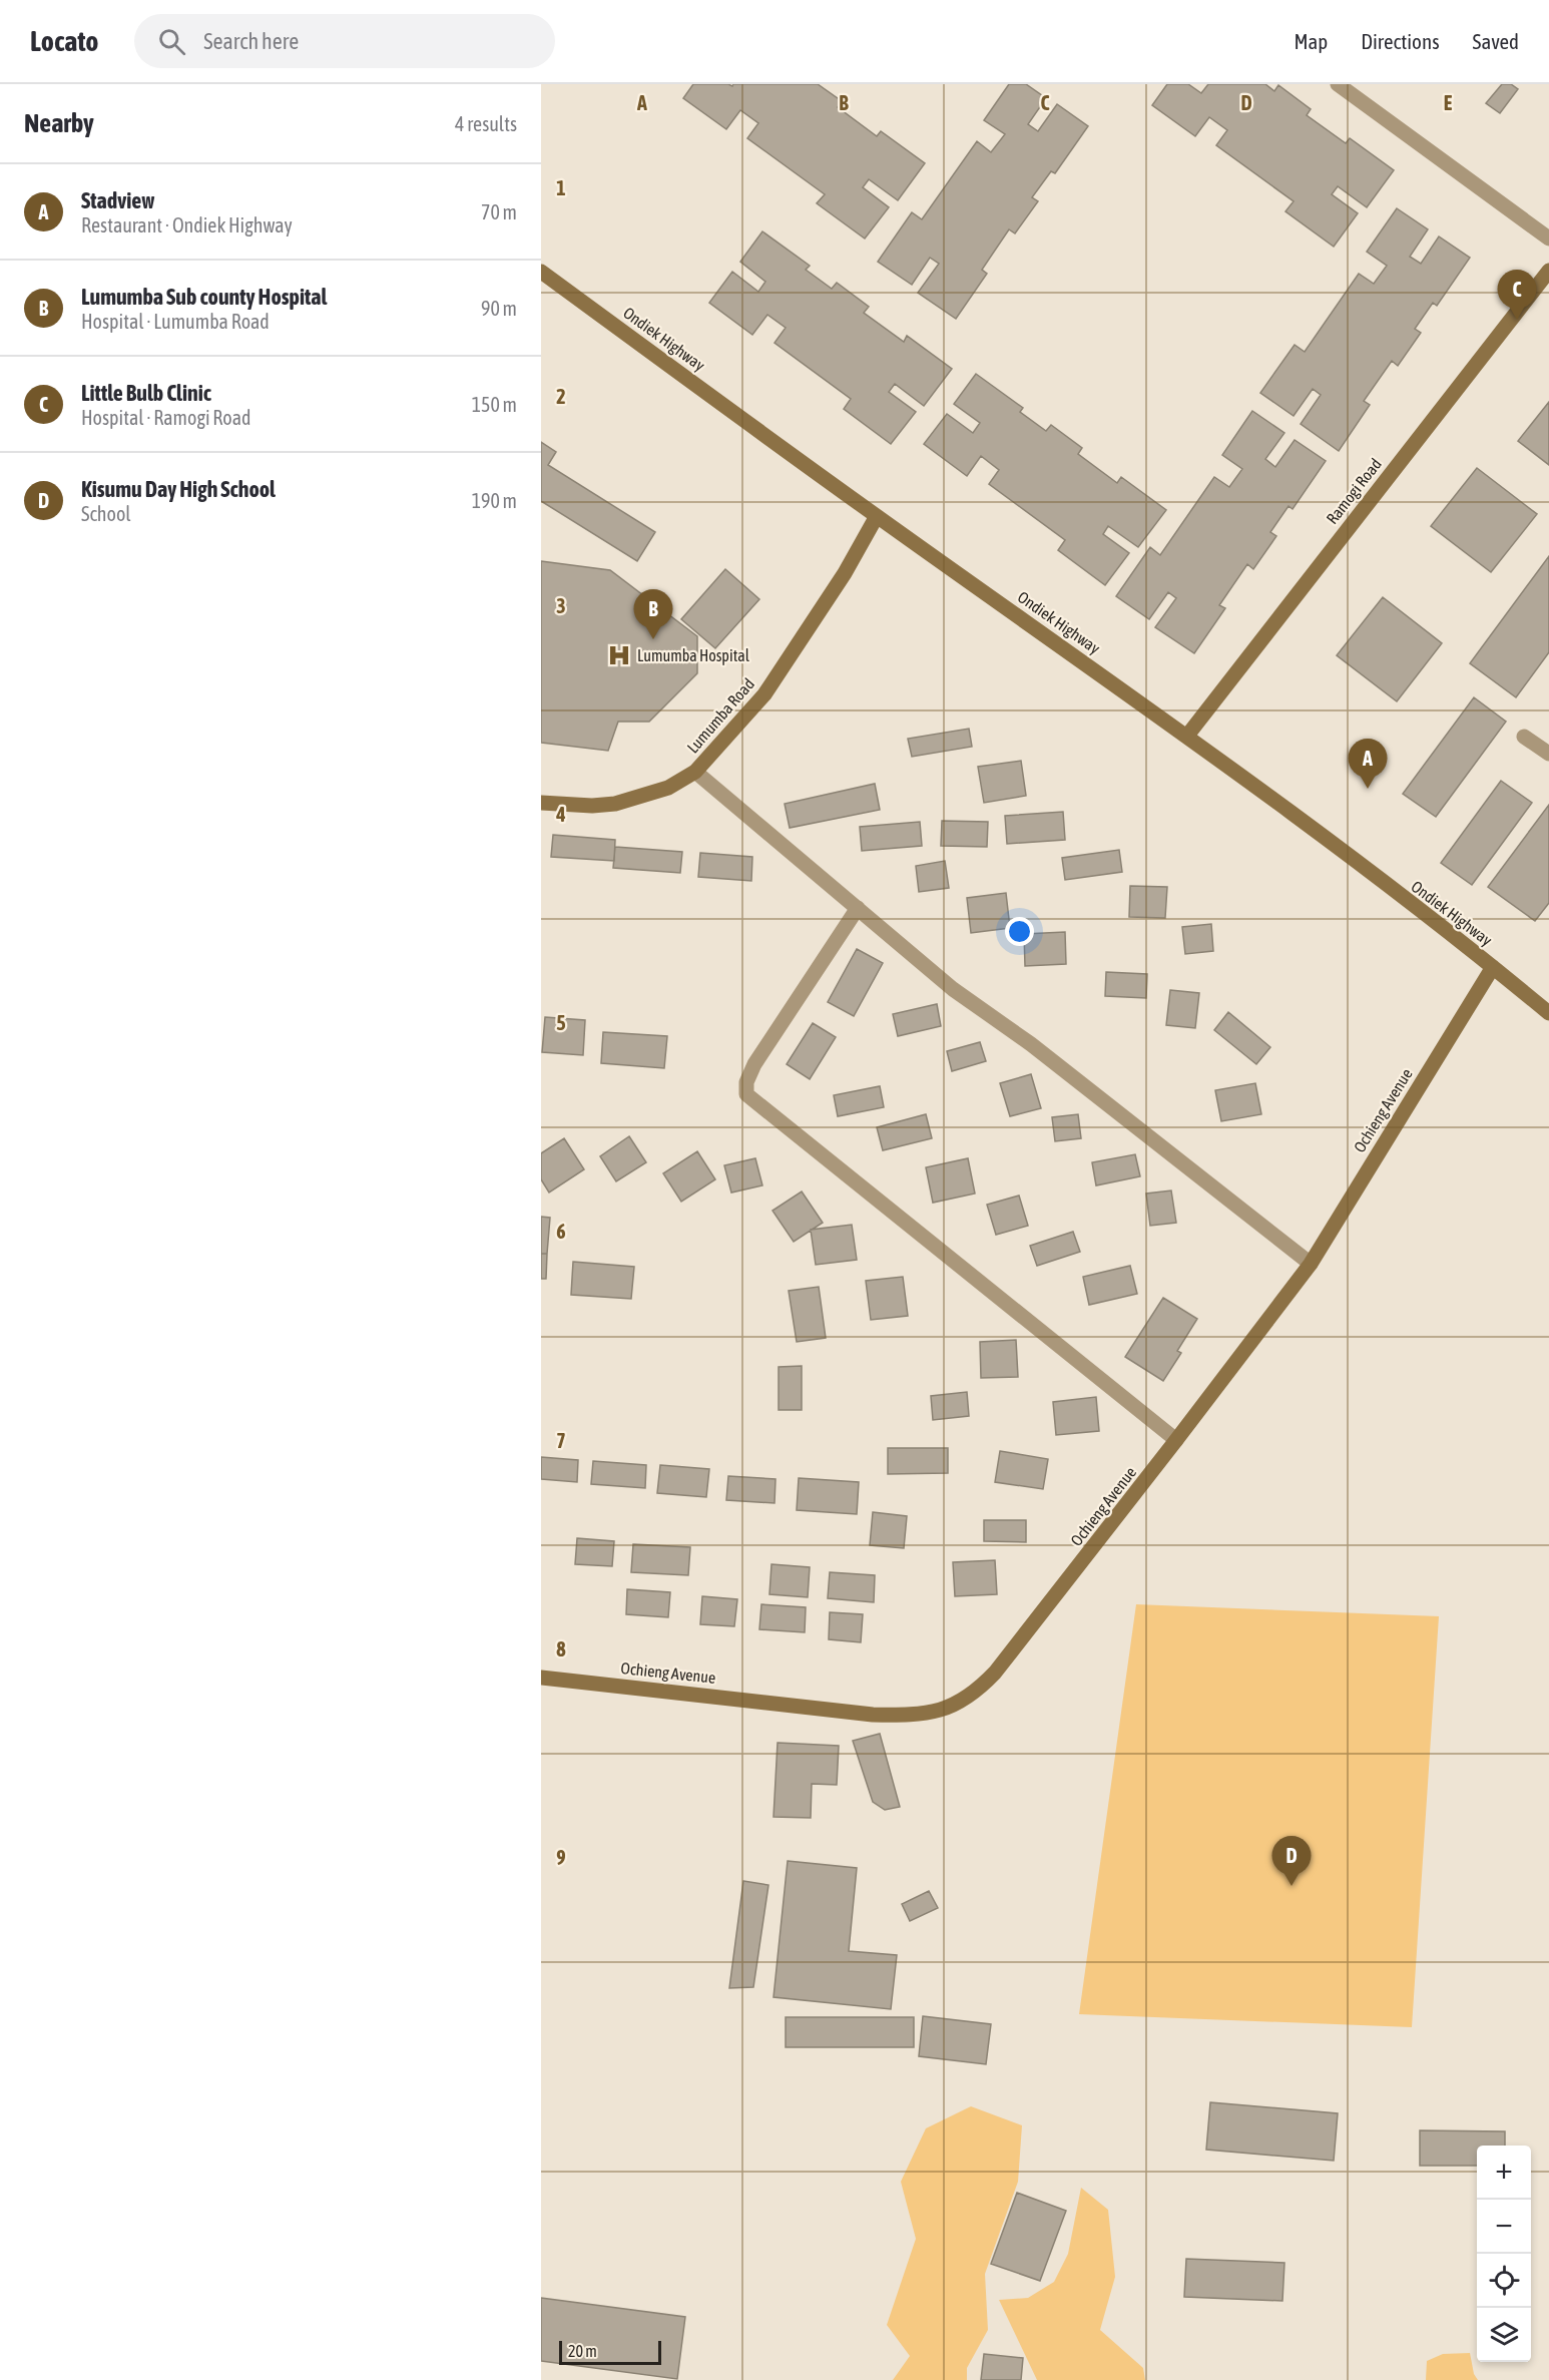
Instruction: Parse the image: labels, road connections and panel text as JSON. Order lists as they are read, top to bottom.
{
  "streets": {
    "main road": [
      "Ondiek Highway",
      "Ramogi Road",
      "Lumumba Road",
      "Ochieng Avenue"
    ]
  },
  "crossings": [
    ["Ondiek Highway", "Ramogi Road"],
    ["Ondiek Highway", "Lumumba Road"],
    ["Ondiek Highway", "Ochieng Avenue"]
  ],
  "places": {
    "hospital": ["Lumumba Hospital"]
  },
  "scale_bar": "20 m",
  "page": {
    "header": "Locato",
    "search": "Search here",
    "nav": ["Map", "Directions", "Saved"],
    "heading": ["Nearby", "4 results"],
    "list": [
      {
        "mark": "A",
        "name": "Stadview",
        "note": "Restaurant · Ondiek Highway",
        "value": "70 m"
      },
      {
        "mark": "B",
        "name": "Lumumba Sub county Hospital",
        "note": "Hospital · Lumumba Road",
        "value": "90 m"
      },
      {
        "mark": "C",
        "name": "Little Bulb Clinic",
        "note": "Hospital · Ramogi Road",
        "value": "150 m"
      },
      {
        "mark": "D",
        "name": "Kisumu Day High School",
        "note": "School",
        "value": "190 m"
      }
    ],
    "pins": [
      "C",
      "B",
      "A",
      "D"
    ],
    "map_buttons": ["+", "−"],
    "scale": "20 m"
  },
  "grid": {
    "columns": [
      "A",
      "B",
      "C",
      "D",
      "E"
    ],
    "rows": [
      "1",
      "2",
      "3",
      "4",
      "5",
      "6",
      "7",
      "8",
      "9"
    ]
  }
}
